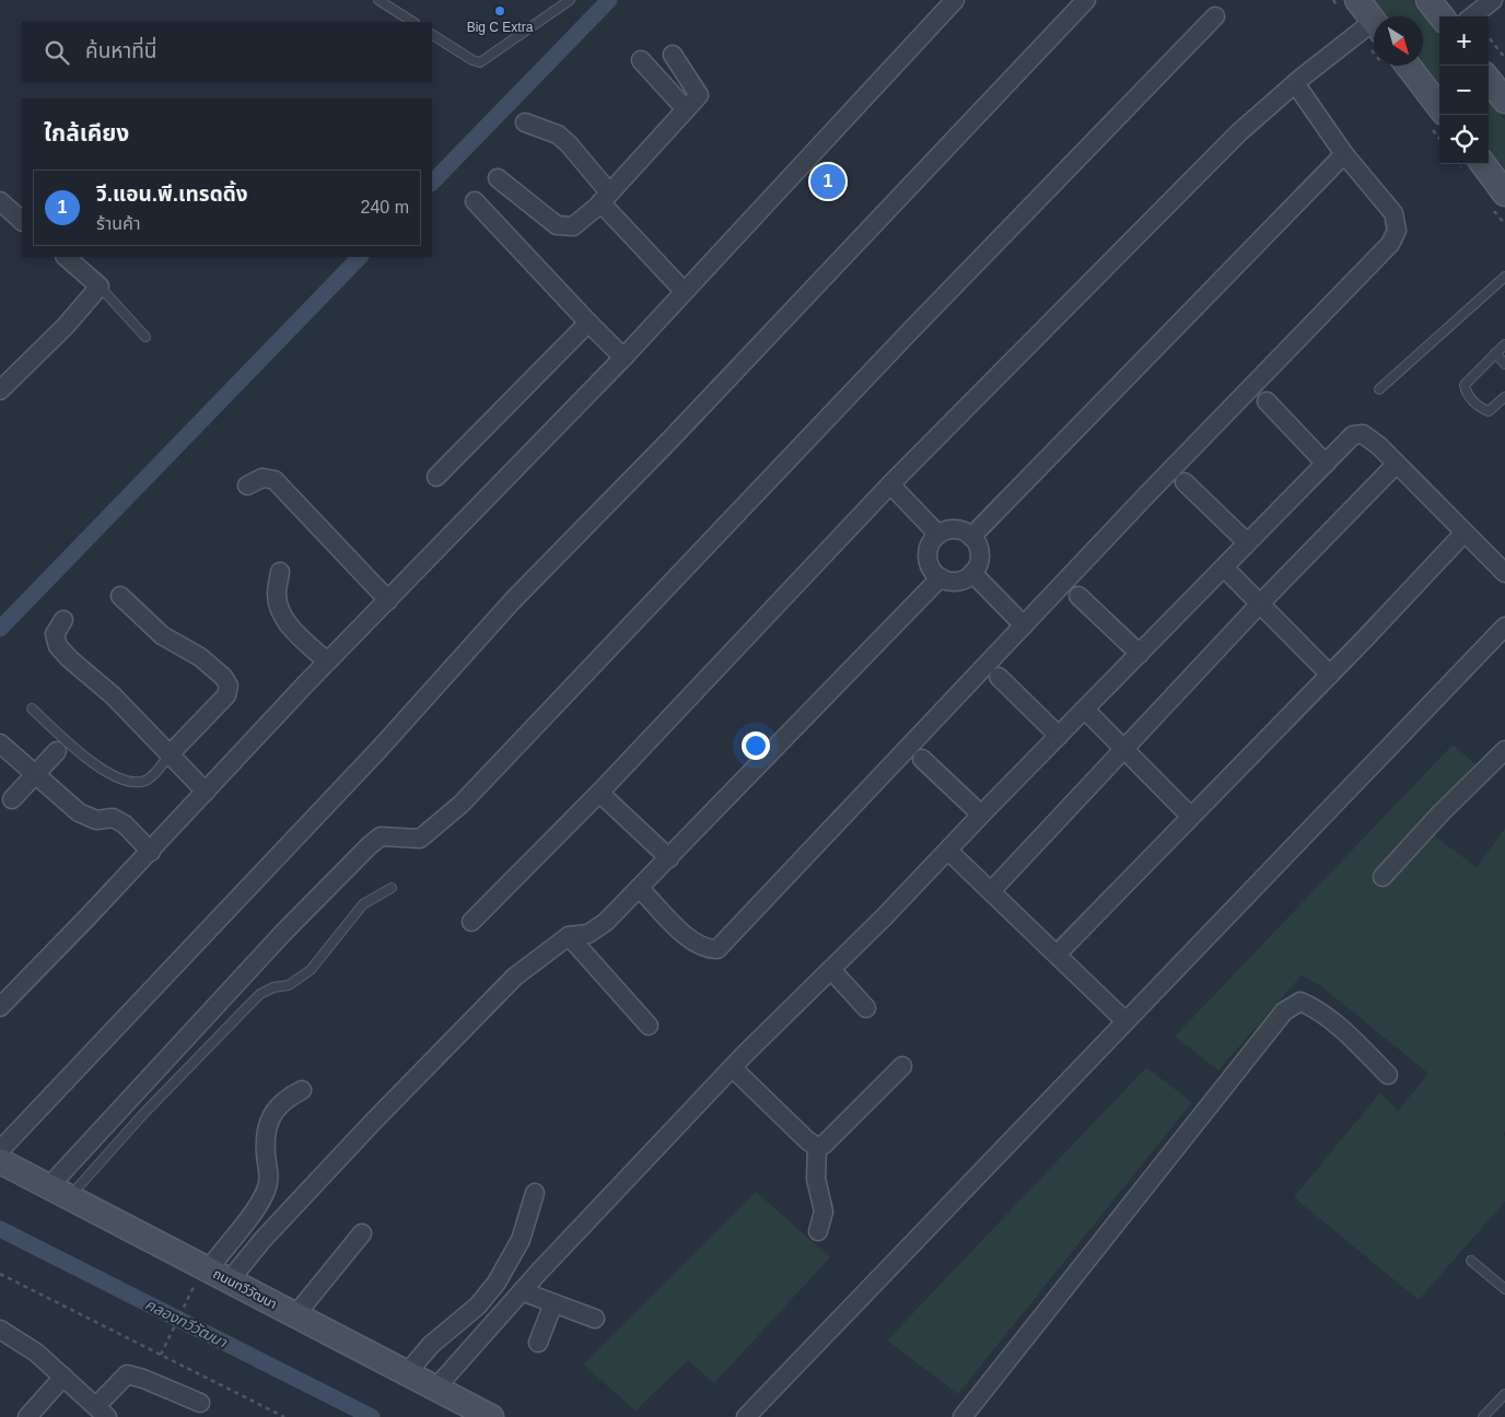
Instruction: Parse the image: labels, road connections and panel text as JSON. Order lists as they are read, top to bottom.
{
  "streets": {
    "main road": ["ถนนทวีวัฒนา"]
  },
  "water": ["คลองทวีวัฒนา"],
  "places": ["Big C Extra"],
  "north": "bottom right",
  "page": {
    "map_buttons": ["+", "−"],
    "search": "ค้นหาที่นี่",
    "heading": "ใกล้เคียง",
    "pins": "1",
    "list": [
      {
        "mark": "1",
        "name": "วี.แอน.พี.เทรดดิ้ง",
        "note": "ร้านค้า",
        "value": "240 m"
      }
    ]
  }
}
